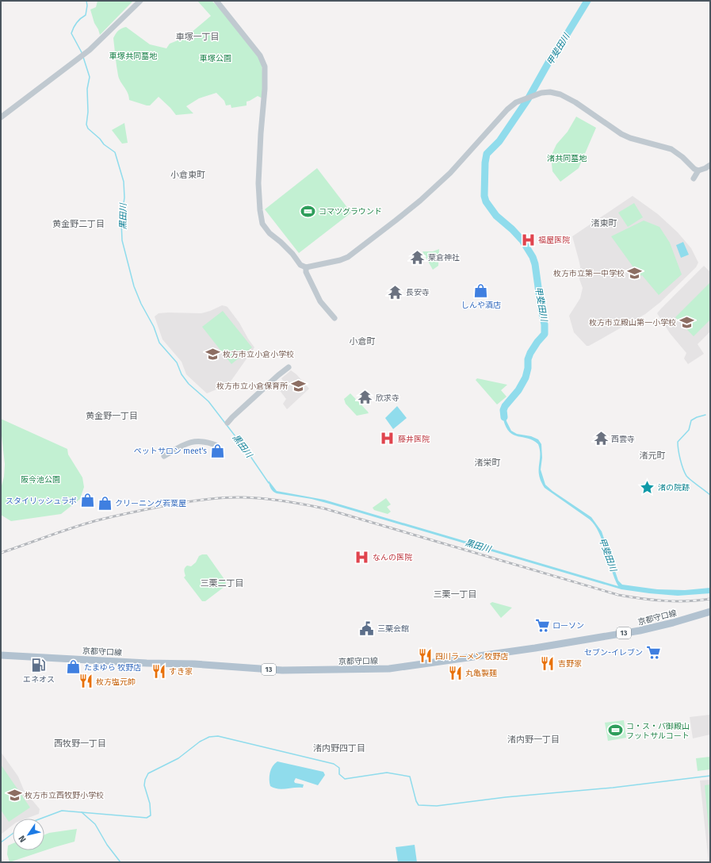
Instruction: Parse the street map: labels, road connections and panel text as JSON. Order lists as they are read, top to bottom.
{
  "streets": {
    "main road": ["京都守口線", "13"]
  },
  "districts": [
    "車塚一丁目",
    "小倉東町",
    "渚東町",
    "黄金野二丁目",
    "小倉町",
    "黄金野一丁目",
    "渚元町",
    "渚栄町",
    "三栗二丁目",
    "三栗一丁目",
    "渚内野一丁目",
    "西牧野一丁目",
    "渚内野四丁目"
  ],
  "water": ["甲斐田川", "黒田川"],
  "parks": [
    "車塚共同墓地",
    "車塚公園",
    "渚共同墓地",
    "阪今池公園"
  ],
  "places": {
    "sports": ["コマツグラウンド", "コ・ス・パ御殿山 フットサルコート"],
    "hospital": ["福屋医院", "藤井医院", "なんの医院"],
    "temple": [
      "粟倉神社",
      "長安寺",
      "欣求寺",
      "西雲寺"
    ],
    "school or university": [
      "枚方市立第一中学校",
      "枚方市立殿山第一小学校",
      "枚方市立小倉小学校",
      "枚方市立小倉保育所",
      "枚方市立西牧野小学校"
    ],
    "shop": [
      "しんや酒店",
      "ペットサロン meet's",
      "スタイリッシュラボ",
      "クリーニング若葉屋",
      "たまゆら 牧野店"
    ],
    "place": ["渚の院跡"],
    "supermarket": ["ローソン", "セブン-イレブン"],
    "public building": ["三栗会館"],
    "restaurant": [
      "四川ラーメン 牧野店",
      "吉野家",
      "すき家",
      "丸亀製麺",
      "枚方塩元帥"
    ],
    "fuel station": ["エネオス"]
  },
  "north": "bottom left"
}
